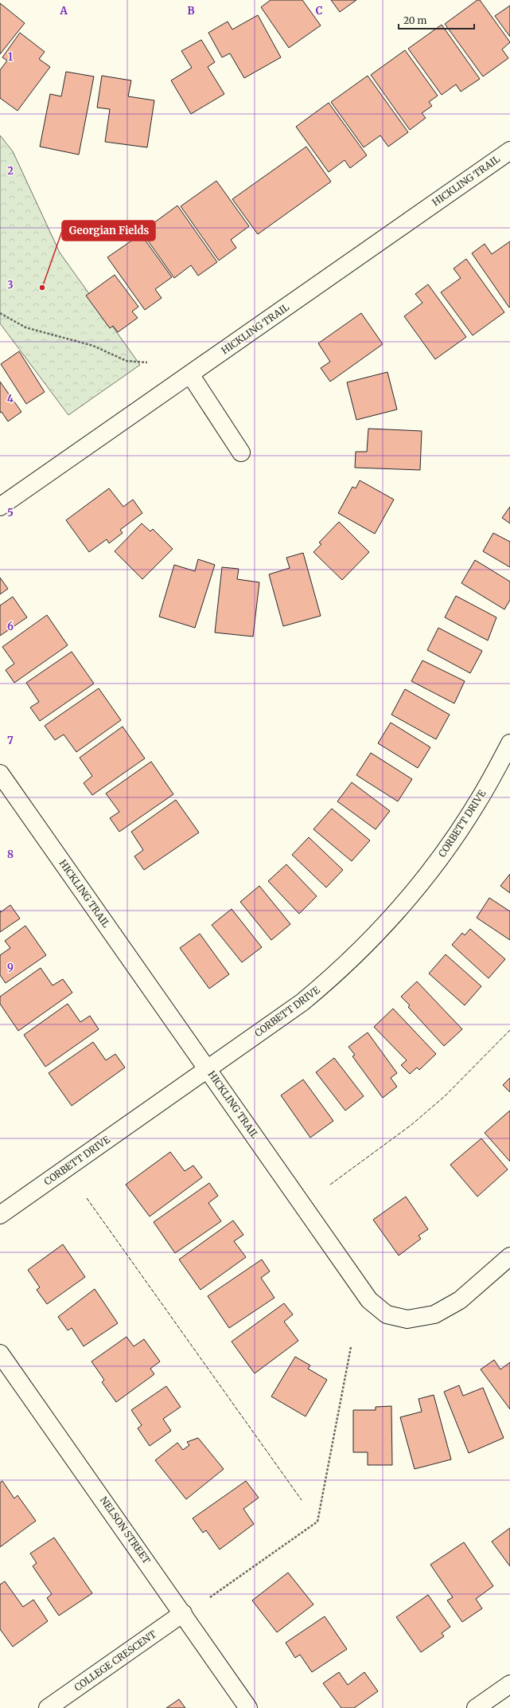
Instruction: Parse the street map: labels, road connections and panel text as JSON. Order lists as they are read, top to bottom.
{
  "streets": {
    "street": [
      "HICKLING TRAIL",
      "CORBETT DRIVE",
      "NELSON STREET",
      "COLLEGE CRESCENT"
    ]
  },
  "crossings": [
    ["HICKLING TRAIL", "CORBETT DRIVE"],
    ["NELSON STREET", "COLLEGE CRESCENT"]
  ],
  "places": ["Georgian Fields"],
  "scale_bar": "20 m",
  "grid": {
    "columns": ["A", "B", "C"],
    "rows": [
      "1",
      "2",
      "3",
      "4",
      "5",
      "6",
      "7",
      "8",
      "9"
    ]
  }
}
